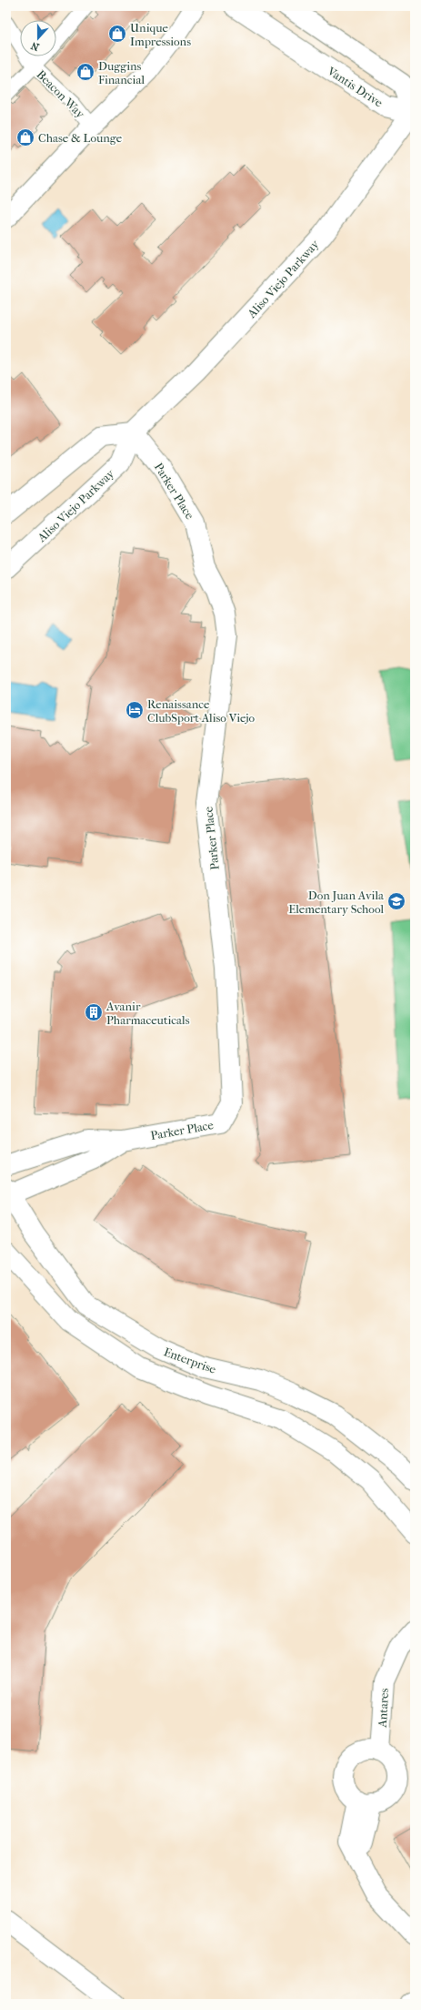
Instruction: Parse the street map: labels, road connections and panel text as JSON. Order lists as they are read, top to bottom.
{
  "streets": {
    "main road": [
      "Vantis Drive",
      "Aliso Viejo Parkway",
      "Parker Place",
      "Enterprise",
      "Antares"
    ],
    "street": ["Beacon Way"]
  },
  "crossings": [
    ["Vantis Drive", "Aliso Viejo Parkway"],
    ["Aliso Viejo Parkway", "Parker Place"],
    ["Parker Place", "Enterprise"]
  ],
  "places": {
    "shop": ["Unique Impressions", "Duggins Financial", "Chase & Lounge"],
    "hotel": ["Renaissance ClubSport Aliso Viejo"],
    "school or university": ["Don Juan Avila Elementary School"],
    "building": ["Avanir Pharmaceuticals"]
  },
  "north": "bottom"
}
